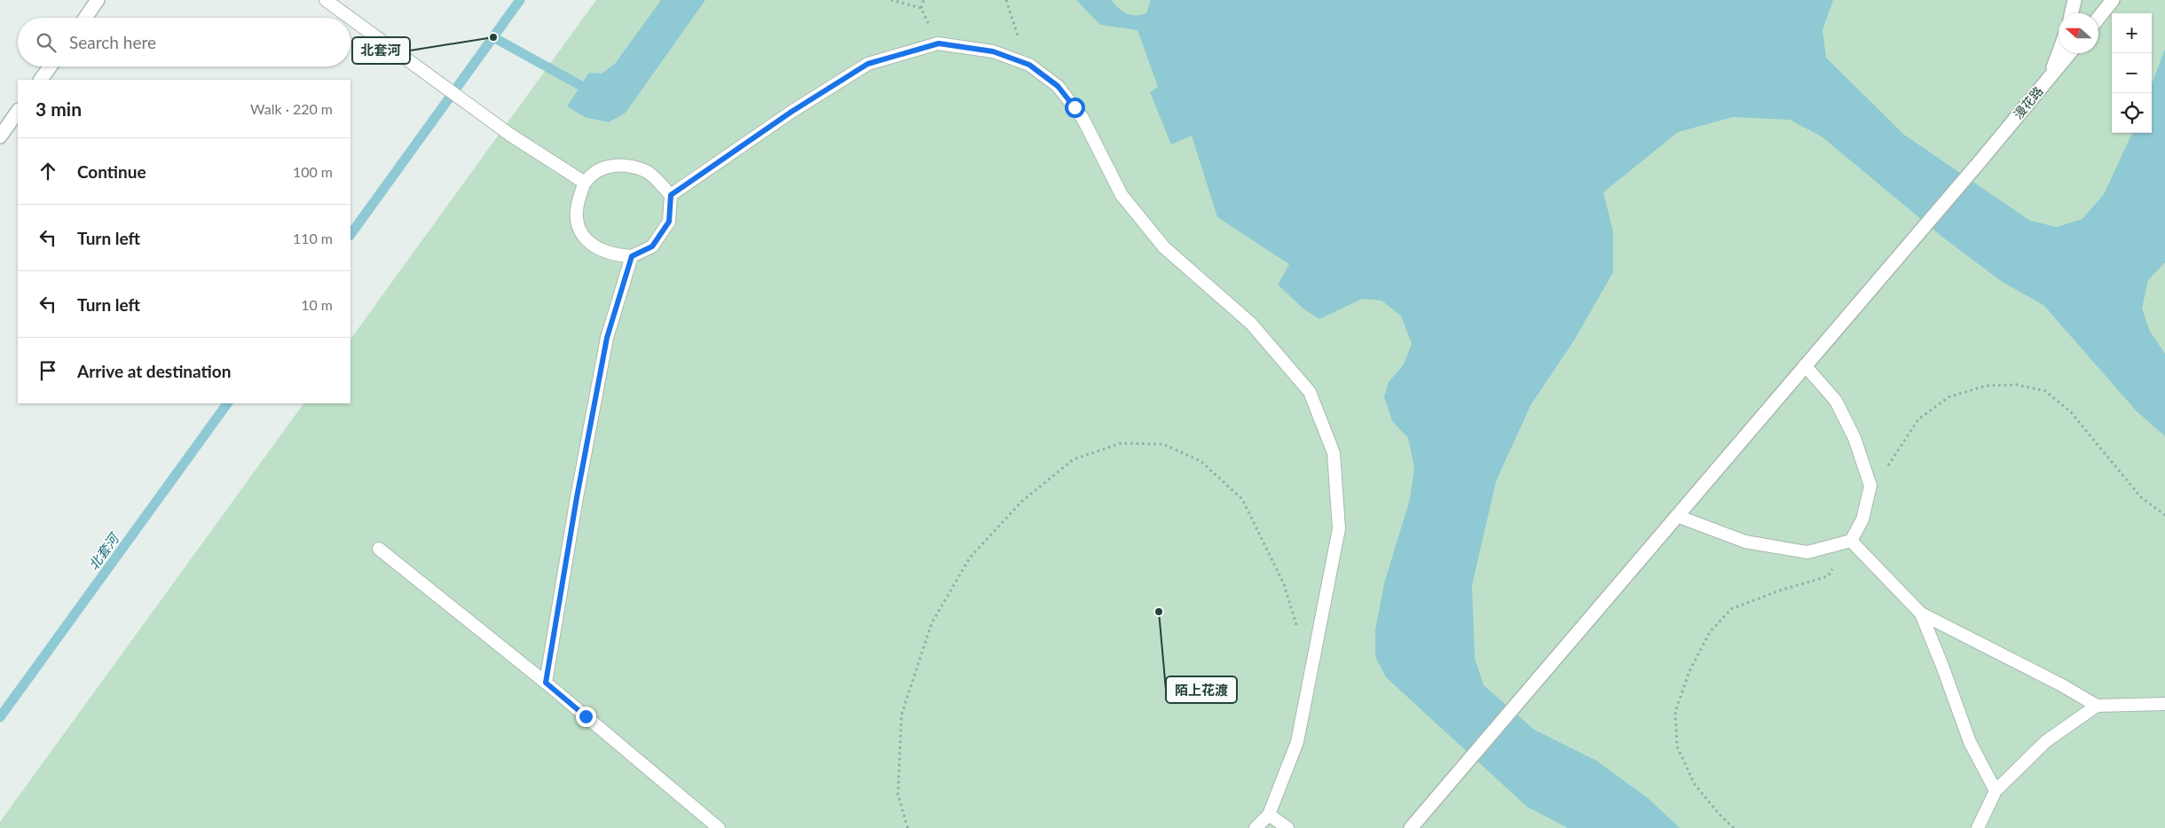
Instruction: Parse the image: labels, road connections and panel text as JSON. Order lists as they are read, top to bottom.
{
  "streets": {
    "street": ["漫花路"]
  },
  "water": ["北套河"],
  "places": ["北套河", "陌上花渡"],
  "north": "left",
  "page": {
    "map_buttons": ["+", "−"],
    "search": "Search here",
    "heading": ["3 min", "Walk · 220 m"],
    "list": [
      ["Continue", "100 m"],
      ["Turn left", "110 m"],
      ["Turn left", "10 m"],
      "Arrive at destination"
    ]
  }
}
